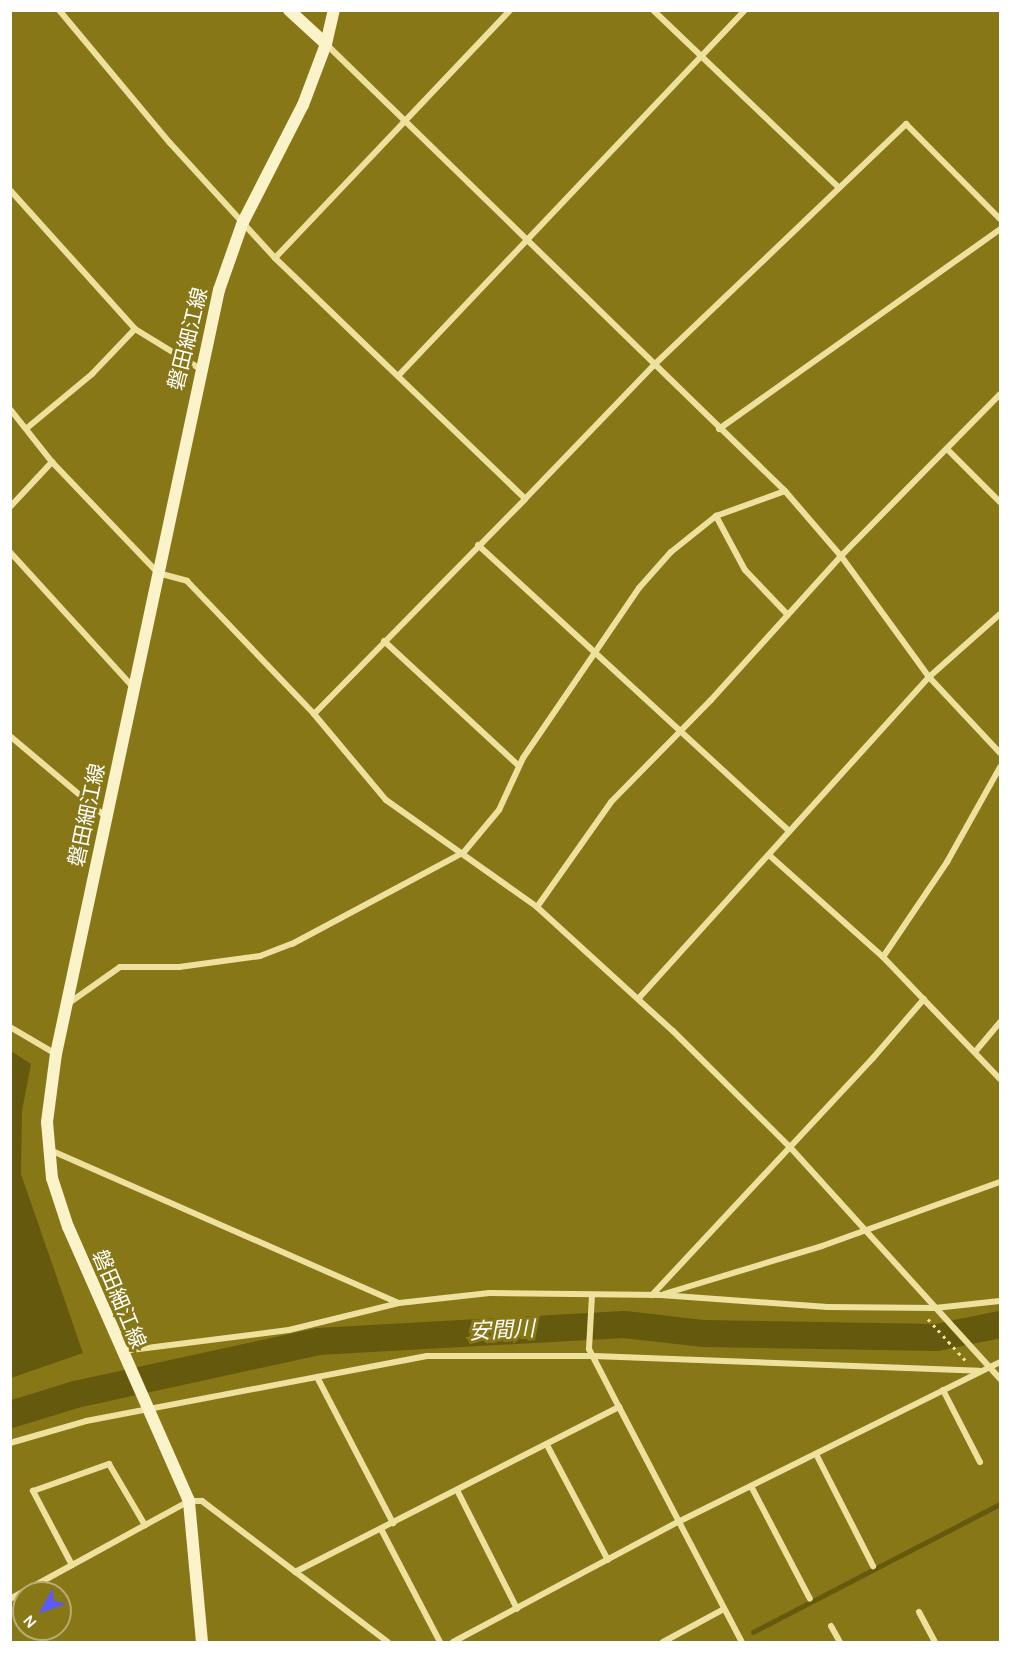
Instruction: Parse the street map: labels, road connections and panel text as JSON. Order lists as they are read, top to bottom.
{
  "streets": {
    "main road": ["磐田細江線"]
  },
  "water": ["安間川"],
  "north": "bottom left"
}
